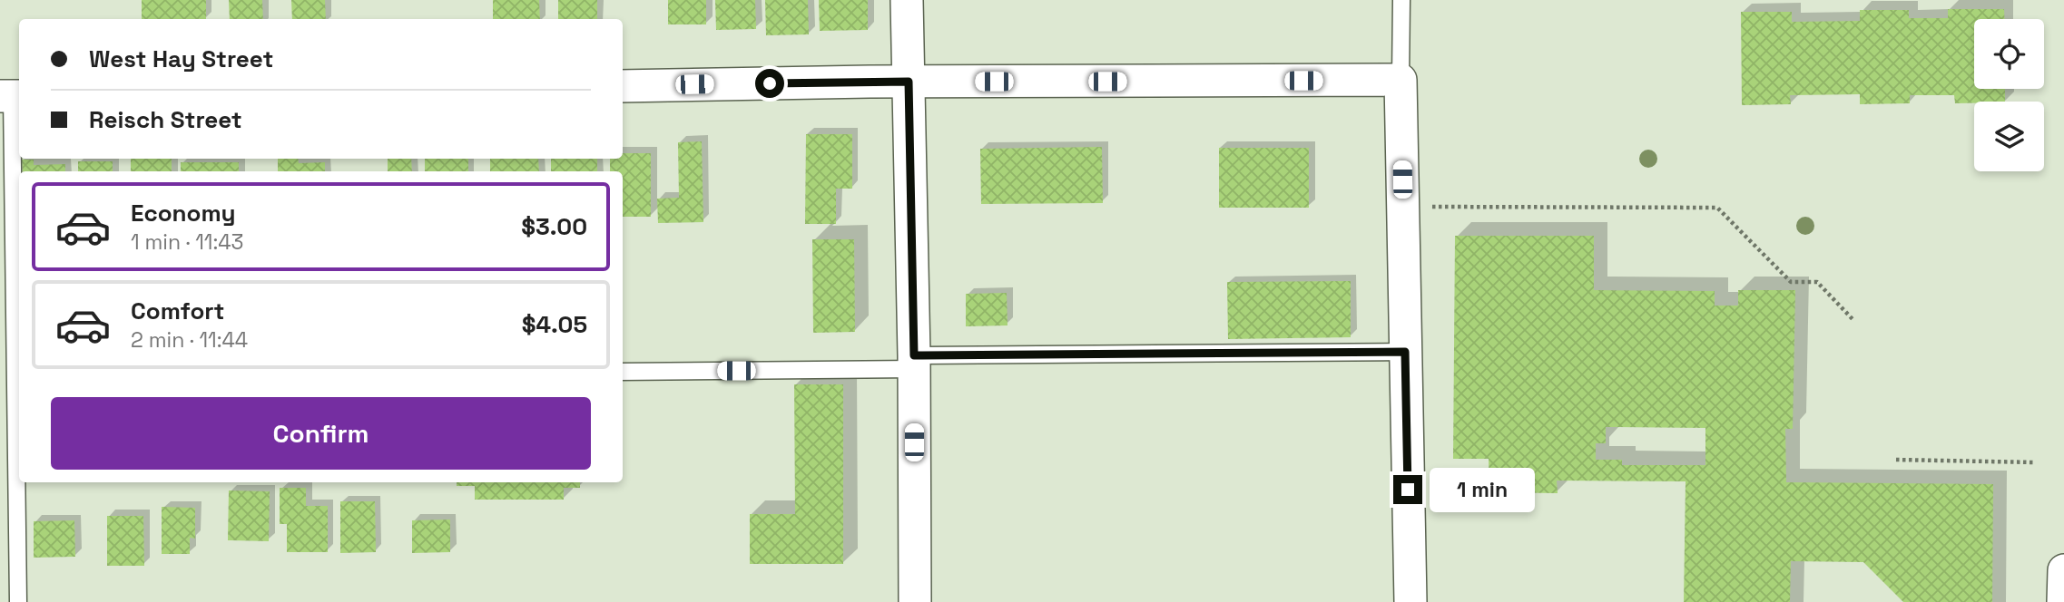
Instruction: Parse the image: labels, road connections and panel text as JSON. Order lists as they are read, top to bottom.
{
  "page": {
    "banner": ["West Hay Street", "Reisch Street"],
    "list": [
      {
        "name": "Economy",
        "note": "1 min · 11:43",
        "value": "$3.00"
      },
      {
        "name": "Comfort",
        "note": "2 min · 11:44",
        "value": "$4.05"
      }
    ],
    "buttons": "Confirm",
    "bubble": "1 min"
  }
}
